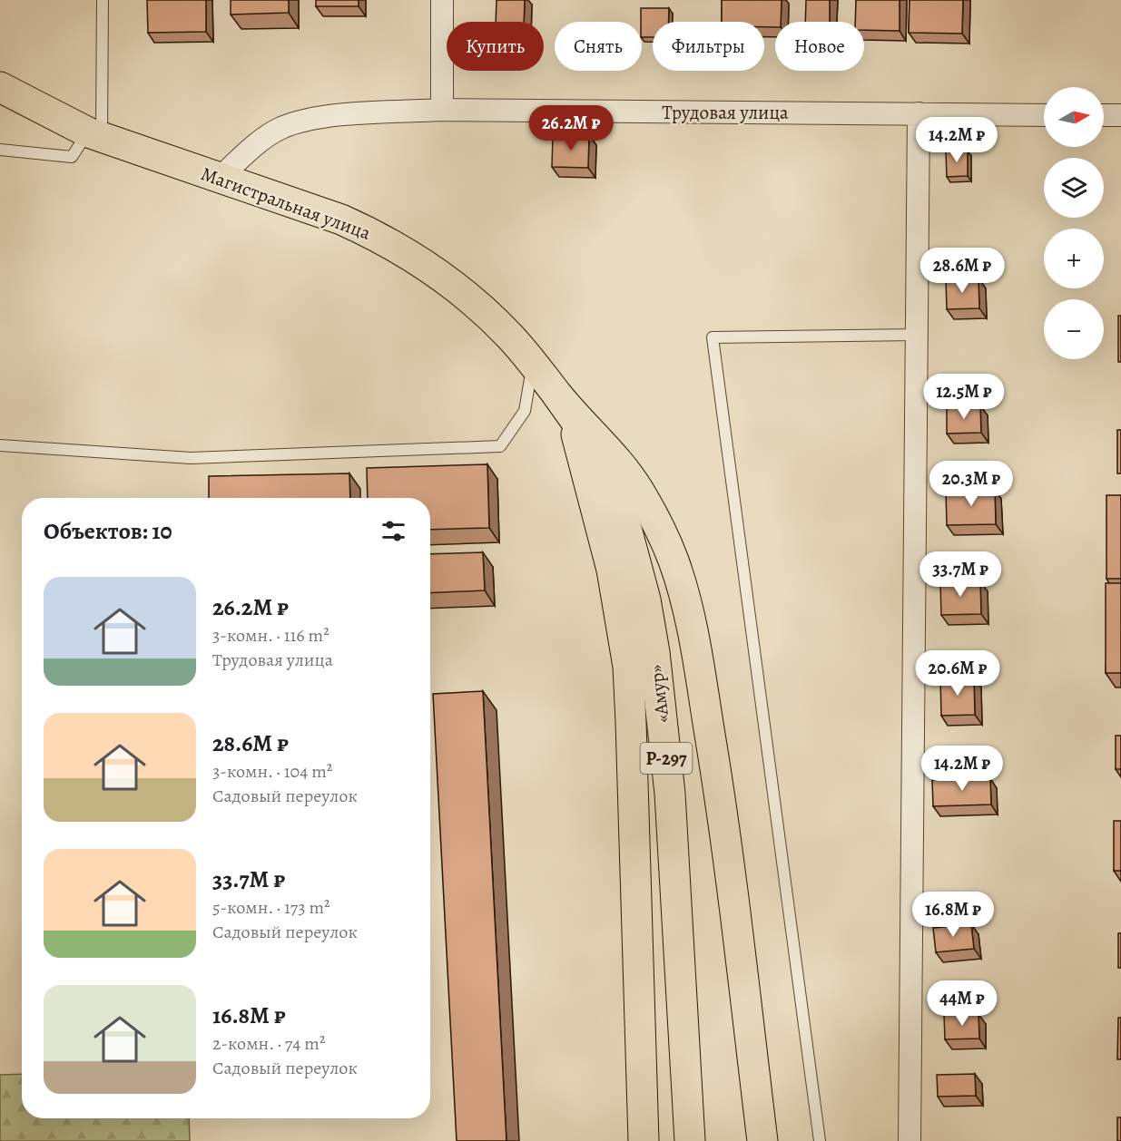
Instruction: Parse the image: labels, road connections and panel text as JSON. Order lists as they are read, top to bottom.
{
  "streets": {
    "main road": ["Магистральная улица", "«Амур»", "Р-297"],
    "street": ["Трудовая улица"]
  },
  "crossings": [
    ["Трудовая улица", "Магистральная улица"],
    ["Магистральная улица", "«Амур»"]
  ],
  "north": "right",
  "page": {
    "chip": [
      "Купить",
      "Снять",
      "Фильтры",
      "Новое"
    ],
    "map_buttons": ["+", "−"],
    "price": [
      "26.2M ₽",
      "14.2M ₽",
      "28.6M ₽",
      "12.5M ₽",
      "20.3M ₽",
      "33.7M ₽",
      "20.6M ₽",
      "14.2M ₽",
      "16.8M ₽",
      "44M ₽"
    ],
    "heading": "Объектов: 10",
    "list": [
      {
        "name": "26.2M ₽",
        "note": "3-комн. · 116 m² · Трудовая улица"
      },
      {
        "name": "28.6M ₽",
        "note": "3-комн. · 104 m² · Садовый переулок"
      },
      {
        "name": "33.7M ₽",
        "note": "5-комн. · 173 m² · Садовый переулок"
      },
      {
        "name": "16.8M ₽",
        "note": "2-комн. · 74 m² · Садовый переулок"
      }
    ]
  }
}
